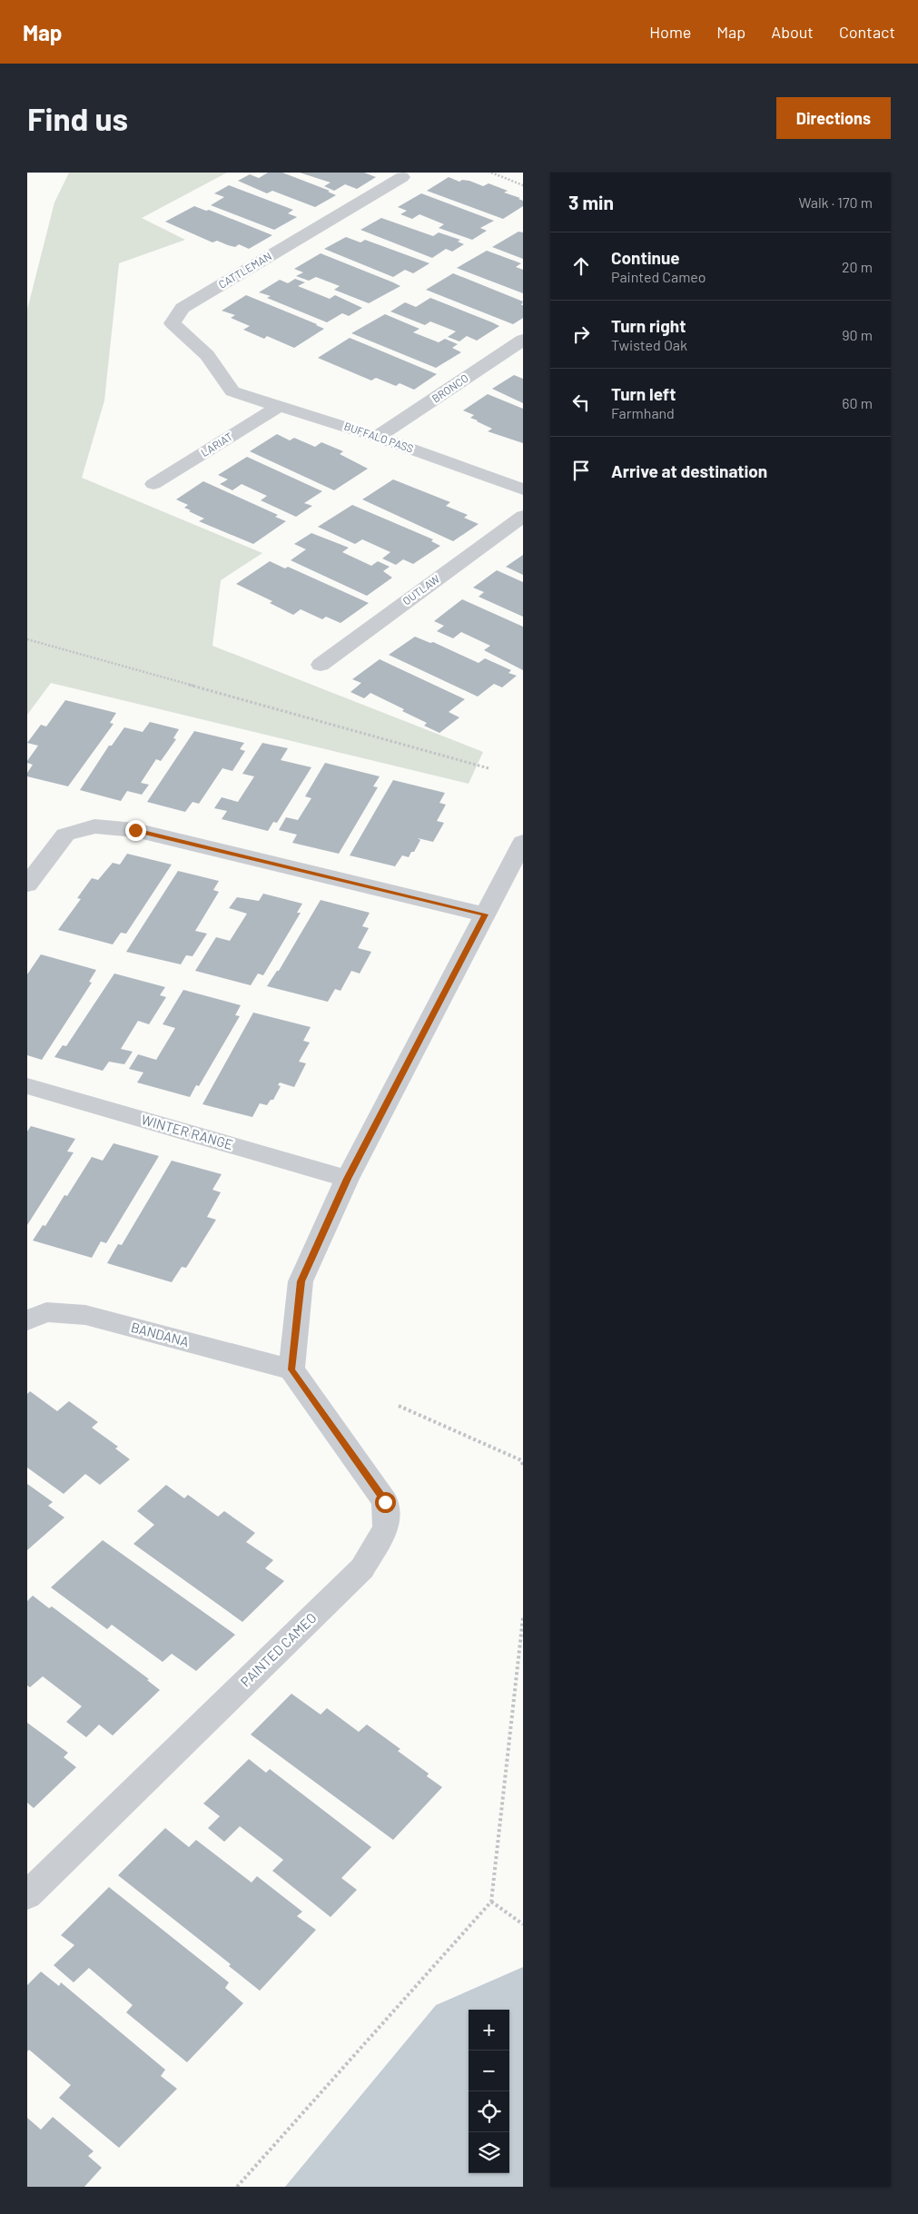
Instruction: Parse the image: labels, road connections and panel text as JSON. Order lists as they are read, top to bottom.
{
  "streets": {
    "street": [
      "CATTLEMAN",
      "BRONCO",
      "BUFFALO PASS",
      "LARIAT",
      "OUTLAW",
      "WINTER RANGE",
      "BANDANA",
      "PAINTED CAMEO"
    ]
  },
  "crossings": [
    ["CATTLEMAN", "BUFFALO PASS"],
    ["BRONCO", "BUFFALO PASS"],
    ["BUFFALO PASS", "LARIAT"],
    ["BANDANA", "PAINTED CAMEO"]
  ],
  "page": {
    "header": "Map",
    "nav": [
      "Home",
      "Map",
      "About",
      "Contact"
    ],
    "buttons": "Directions",
    "title": "Find us",
    "heading": ["3 min", "Walk · 170 m"],
    "list": [
      ["Continue", "Painted Cameo", "20 m"],
      ["Turn right", "Twisted Oak", "90 m"],
      ["Turn left", "Farmhand", "60 m"],
      "Arrive at destination"
    ],
    "map_buttons": ["+", "−"]
  }
}
